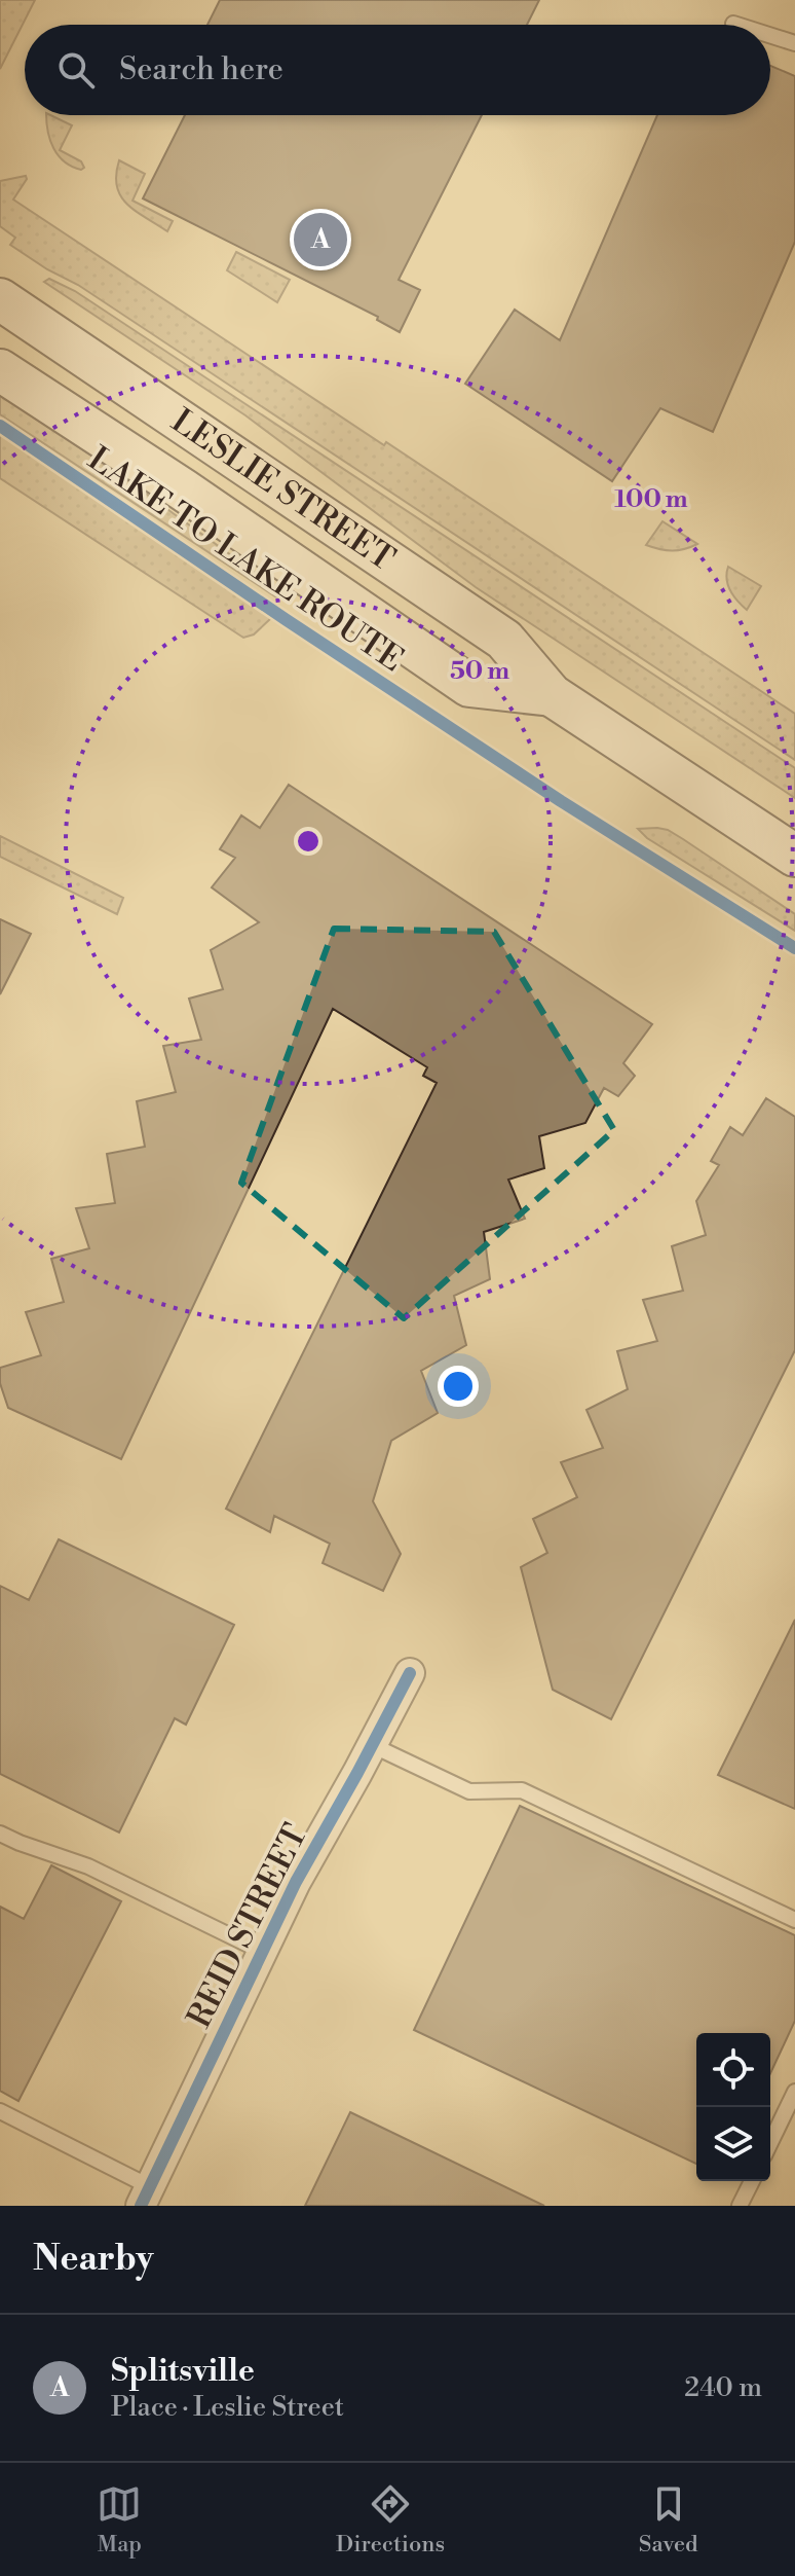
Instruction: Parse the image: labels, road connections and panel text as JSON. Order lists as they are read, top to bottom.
{
  "streets": {
    "main road": ["LESLIE STREET"],
    "street": ["REID STREET"],
    "cycle path": ["LAKE TO LAKE ROUTE"]
  },
  "page": {
    "search": "Search here",
    "pins": "A",
    "heading": "Nearby",
    "list": [
      {
        "mark": "A",
        "name": "Splitsville",
        "note": "Place · Leslie Street",
        "value": "240 m"
      }
    ],
    "nav": ["Map", "Directions", "Saved"]
  },
  "rings": ["100 m", "50 m"]
}
